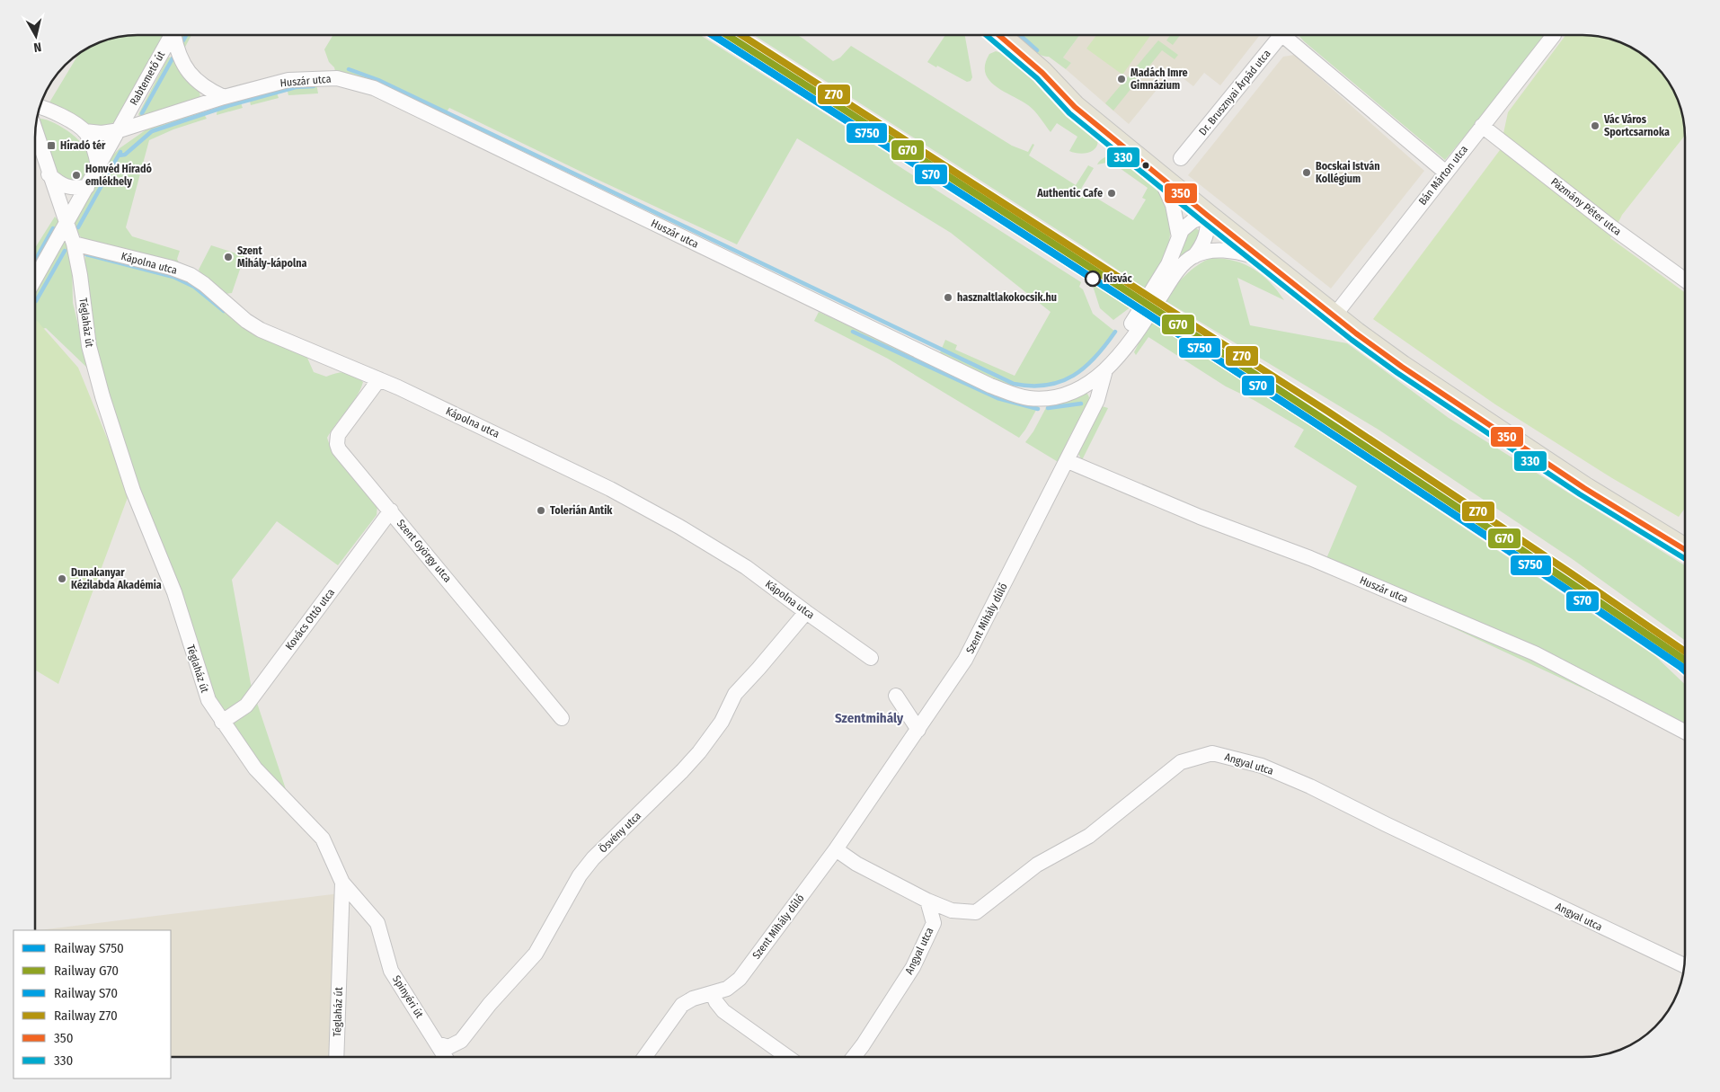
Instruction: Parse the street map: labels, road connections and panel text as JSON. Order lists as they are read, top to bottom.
{
  "streets": {
    "street": [
      "Rabtemető út",
      "Huszár utca",
      "Dr. Brusznyai Árpád utca",
      "Bán Márton utca",
      "Pázmány Péter utca",
      "Kápolna utca",
      "Téglaház út",
      "Szent György utca",
      "Szent Mihály dűlő",
      "Kovács Ottó utca",
      "Angyal utca",
      "Ösvény utca",
      "Spinyéri út"
    ]
  },
  "crossings": [
    ["Rabtemető út", "Huszár utca"],
    ["Huszár utca", "Szent Mihály dűlő"],
    ["Bán Márton utca", "Pázmány Péter utca"],
    ["Kápolna utca", "Téglaház út"],
    ["Kápolna utca", "Szent György utca"],
    ["Kápolna utca", "Ösvény utca"],
    ["Téglaház út", "Kovács Ottó utca"],
    ["Téglaház út", "Spinyéri út"],
    ["Szent György utca", "Kovács Ottó utca"],
    ["Ösvény utca", "Spinyéri út"]
  ],
  "districts": ["Szentmihály"],
  "places": {
    "other": [
      "Madách Imre Gimnázium",
      "Vác Város Sportcsarnoka",
      "Bocskai István Kollégium",
      "Honvéd Híradó emlékhely",
      "Authentic Cafe",
      "Szent Mihály-kápolna",
      "Kisvác",
      "hasznaltlakokocsik.hu",
      "Tolerián Antik",
      "Dunakanyar Kézilabda Akadémia"
    ],
    "transit": ["Híradó tér"]
  },
  "lines": [
    "rail line S750",
    "rail line G70",
    "rail line S70",
    "rail line Z70",
    "transit line 350",
    "transit line 330"
  ],
  "legend": [
    "Railway S750",
    "Railway G70",
    "Railway S70",
    "Railway Z70",
    "350",
    "330"
  ],
  "north": "bottom"
}
